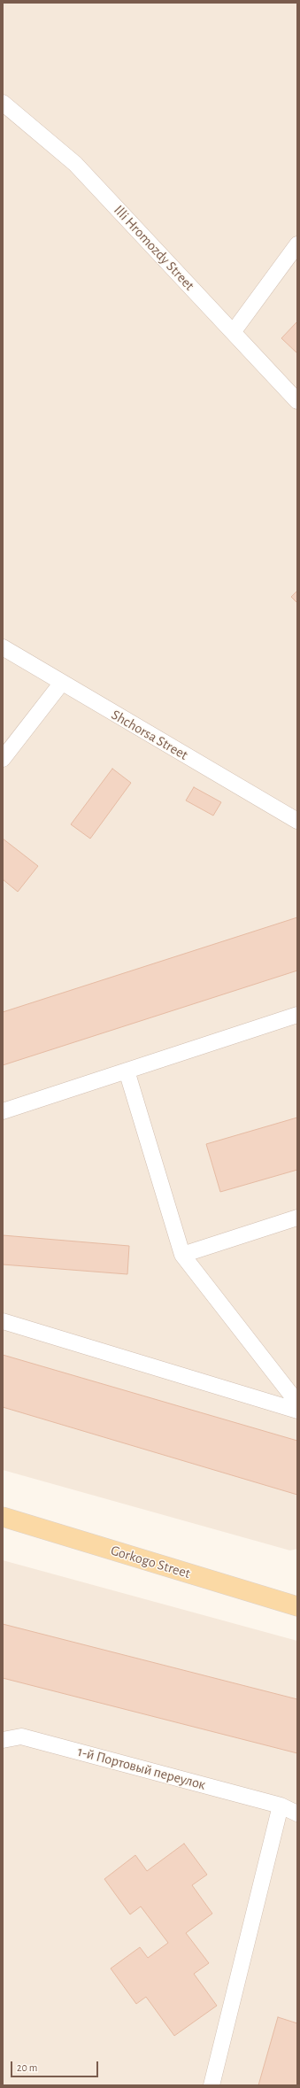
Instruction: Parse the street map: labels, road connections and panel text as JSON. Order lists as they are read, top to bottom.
{
  "streets": {
    "main road": ["Gorkogo Street"],
    "lane": ["Illi Hromozdy Street", "Shchorsa Street", "1-й Портовый переулок"]
  },
  "scale_bar": "20 m"
}
